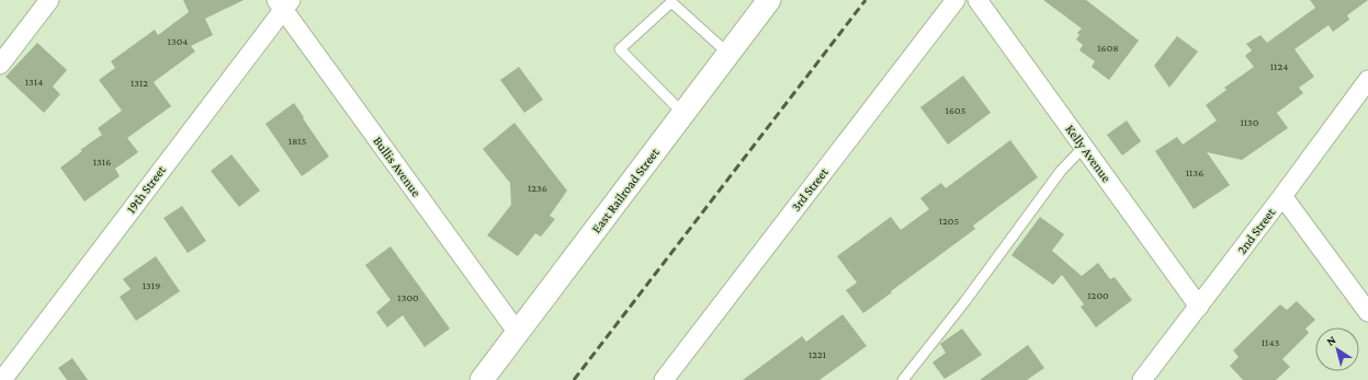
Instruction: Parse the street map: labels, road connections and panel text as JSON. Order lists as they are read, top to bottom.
{
  "streets": {
    "street": [
      "Kelly Avenue",
      "Bullis Avenue",
      "19th Street",
      "3rd Street",
      "East Railroad Street",
      "2nd Street"
    ]
  },
  "crossings": [
    ["Kelly Avenue", "2nd Street"],
    ["Bullis Avenue", "19th Street"],
    ["Bullis Avenue", "East Railroad Street"]
  ],
  "house_numbers": [
    "1304",
    "1608",
    "1124",
    "1314",
    "1312",
    "1605",
    "1130",
    "1815",
    "1316",
    "1136",
    "1236",
    "1205",
    "1319",
    "1200",
    "1300",
    "1143",
    "1221"
  ],
  "north": "top left"
}
